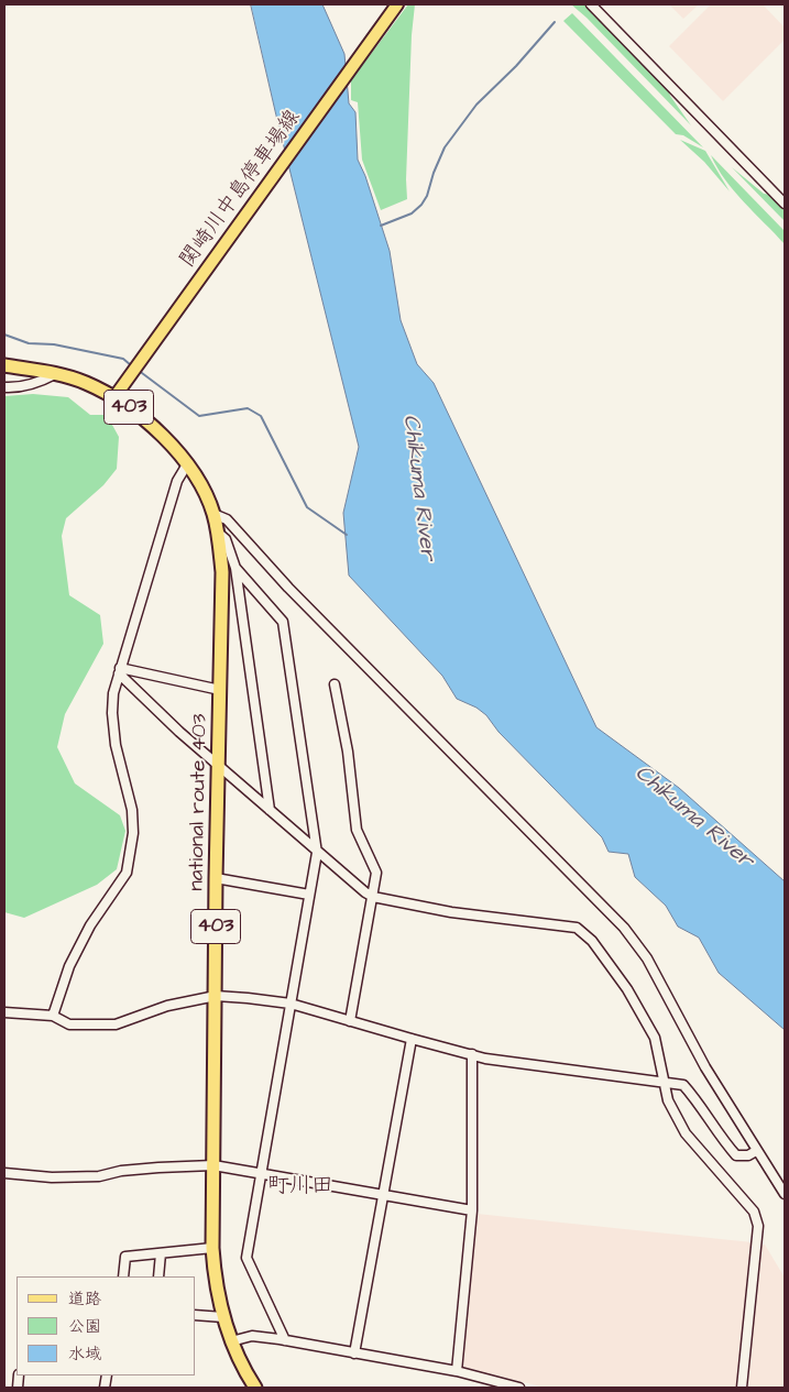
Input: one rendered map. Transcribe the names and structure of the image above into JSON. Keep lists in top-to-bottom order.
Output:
{
  "streets": {
    "highway": ["403", "national route 403"],
    "main road": ["関崎川中島停車場線"]
  },
  "crossings": [
    ["関崎川中島停車場線", "national route 403"]
  ],
  "districts": ["町川田"],
  "water": ["Chikuma River"],
  "legend": ["道路", "公園", "水域"]
}
